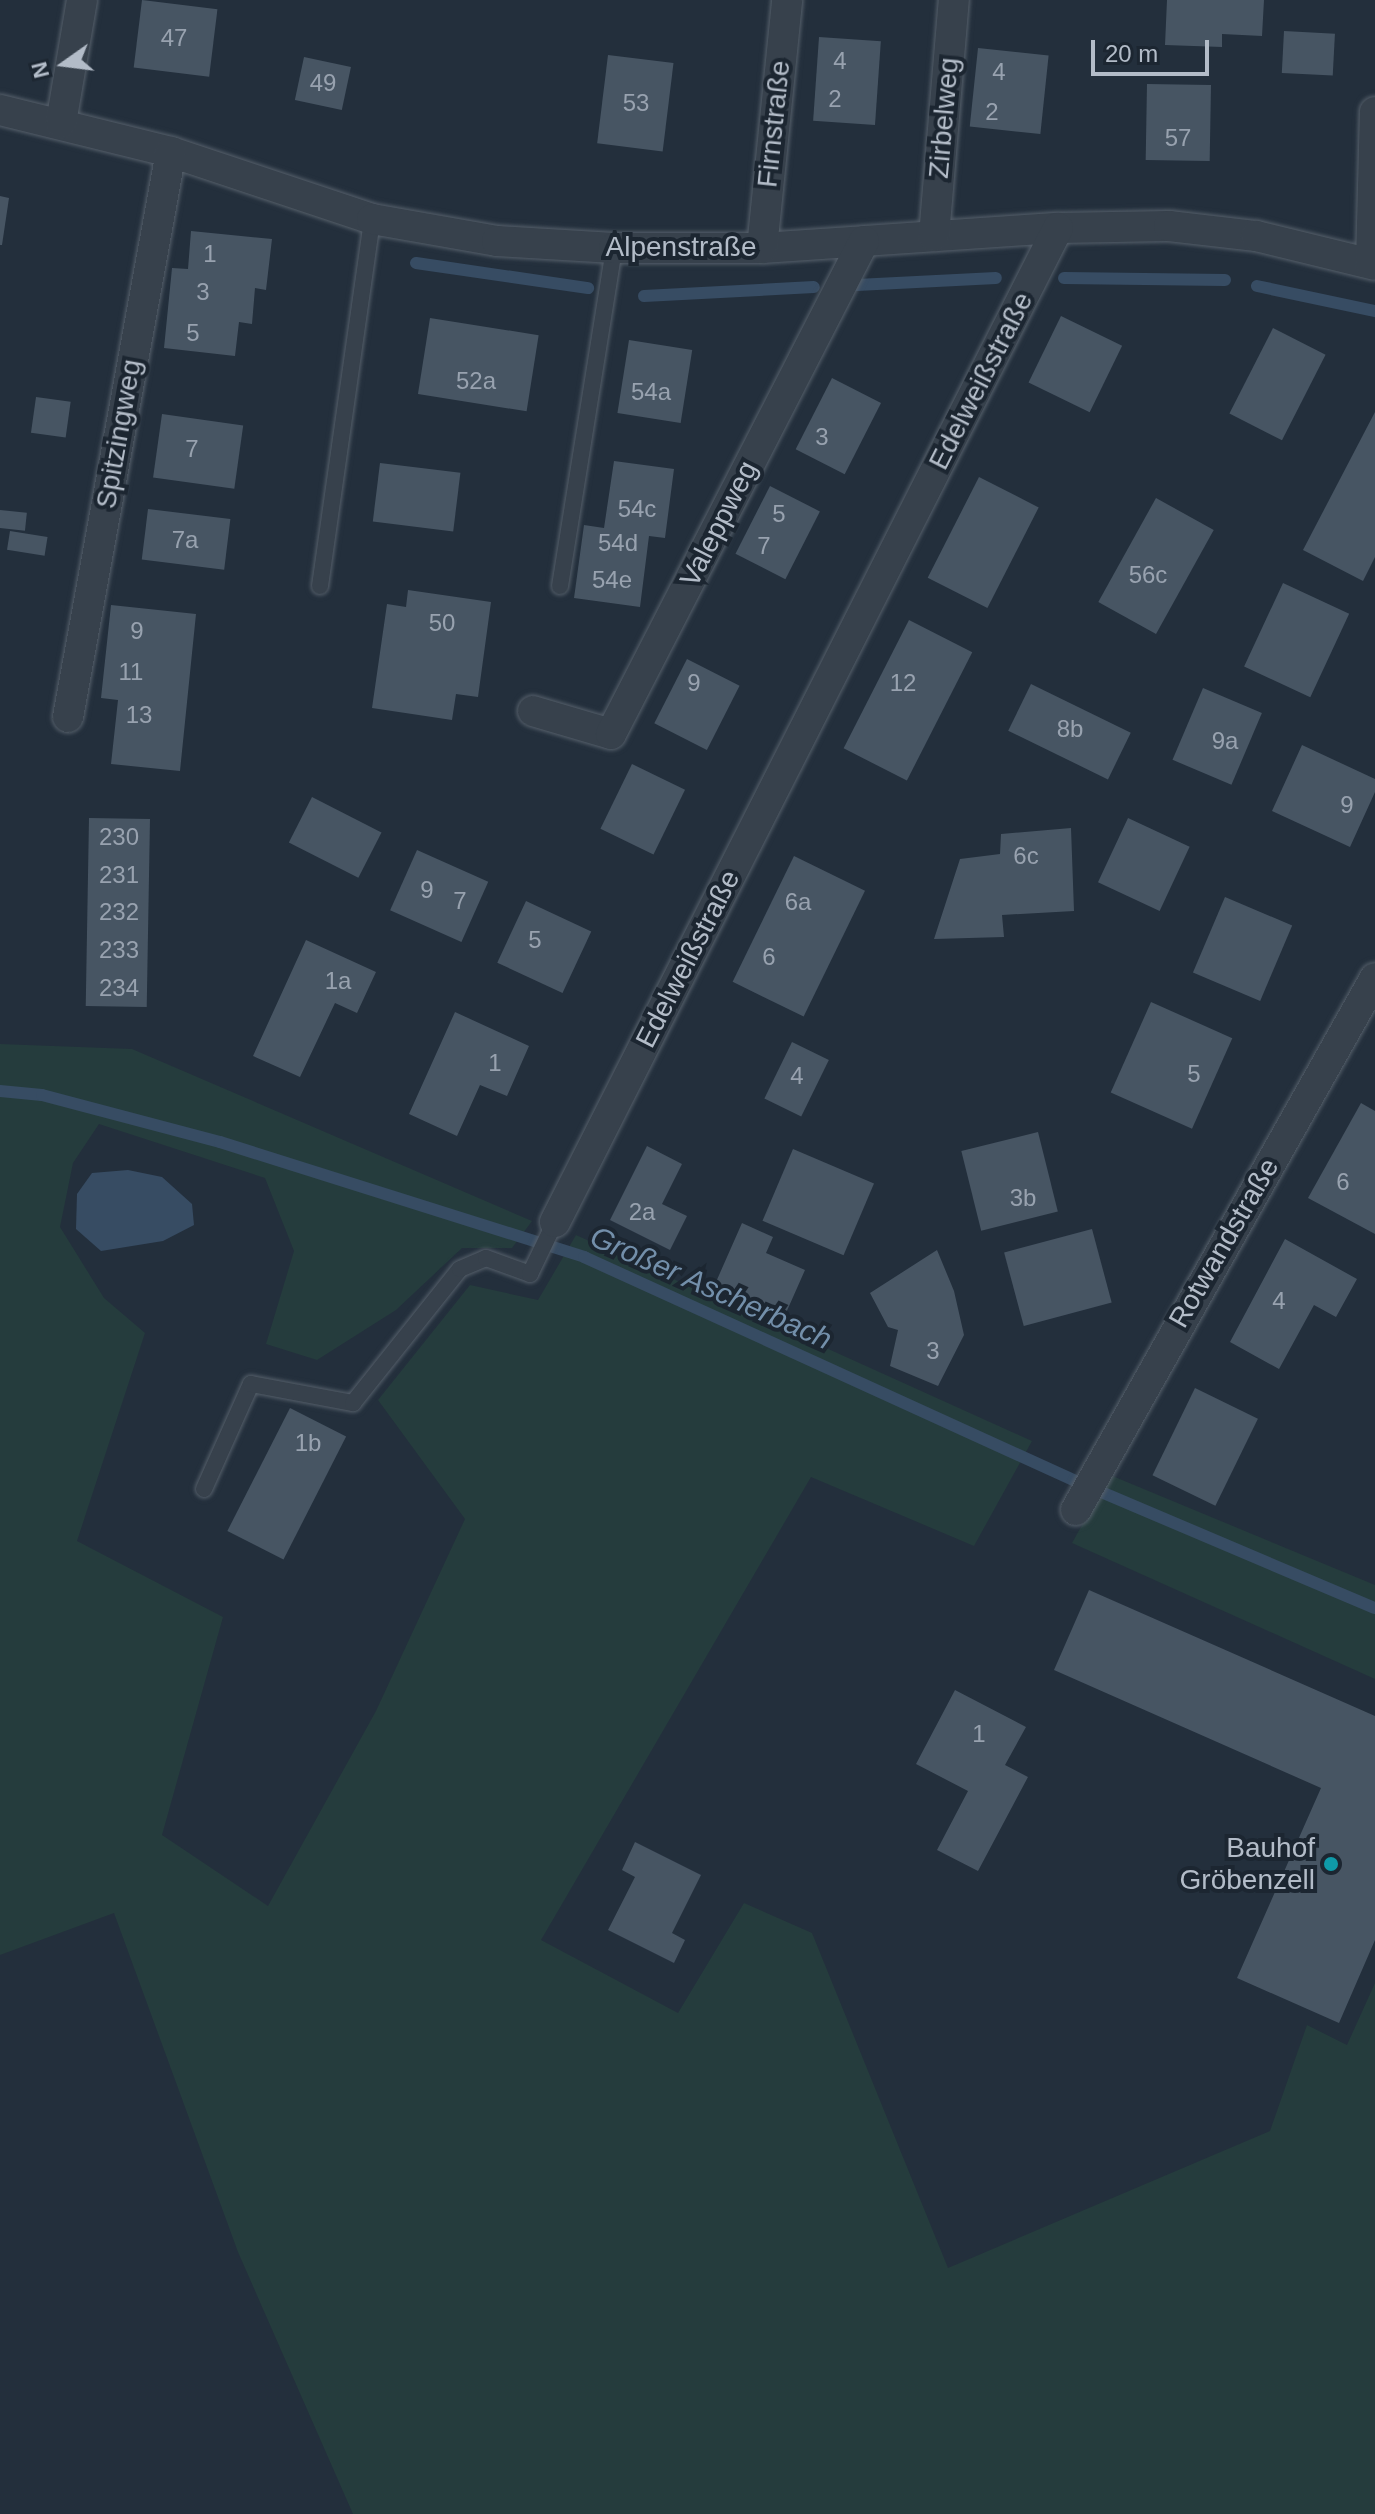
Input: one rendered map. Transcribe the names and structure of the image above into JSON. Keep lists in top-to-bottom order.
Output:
{
  "streets": {
    "street": [
      "Zirbelweg",
      "Firnstraße",
      "Alpenstraße",
      "Edelweißstraße",
      "Spitzingweg",
      "Valeppweg",
      "Rotwandstraße"
    ]
  },
  "crossings": [
    ["Zirbelweg", "Alpenstraße"],
    ["Firnstraße", "Alpenstraße"],
    ["Alpenstraße", "Edelweißstraße"],
    ["Alpenstraße", "Spitzingweg"],
    ["Alpenstraße", "Valeppweg"]
  ],
  "water": ["Großer Ascherbach"],
  "places": ["Bauhof Gröbenzell"],
  "house_numbers": [
    "47",
    "4",
    "4",
    "49",
    "2",
    "53",
    "2",
    "57",
    "1",
    "3",
    "5",
    "52a",
    "54a",
    "3",
    "7",
    "54c",
    "5",
    "7a",
    "54d",
    "7",
    "56c",
    "54e",
    "50",
    "9",
    "11",
    "9",
    "12",
    "13",
    "8b",
    "9a",
    "9",
    "230",
    "6c",
    "231",
    "9",
    "7",
    "6a",
    "232",
    "5",
    "233",
    "6",
    "1a",
    "234",
    "1",
    "5",
    "4",
    "6",
    "3b",
    "2a",
    "4",
    "3",
    "1b",
    "1"
  ],
  "scale_bar": "20 m",
  "north": "left"
}
